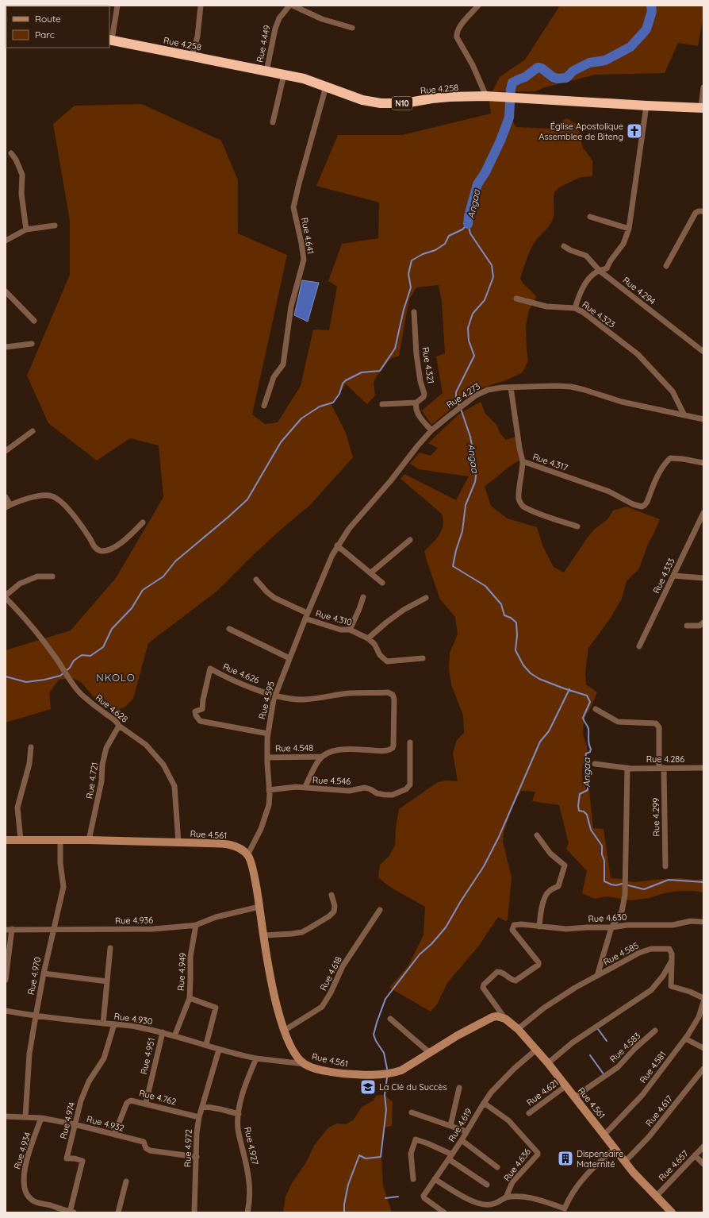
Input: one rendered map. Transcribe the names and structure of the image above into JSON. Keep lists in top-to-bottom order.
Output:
{
  "streets": {
    "highway": ["Rue 4.258", "N10"],
    "main road": ["Rue 4.561"],
    "street": [
      "Rue 4.449",
      "Rue 4.641",
      "Rue 4.294",
      "Rue 4.323",
      "Rue 4.321",
      "Rue 4.273",
      "Rue 4.317",
      "Rue 4.333",
      "Rue 4.310",
      "Rue 4.626",
      "Rue 4.595",
      "Rue 4.628",
      "Rue 4.548",
      "Rue 4.286",
      "Rue 4.721",
      "Rue 4.546",
      "Rue 4.299",
      "Rue 4.630",
      "Rue 4.936",
      "Rue 4.585",
      "Rue 4.949",
      "Rue 4.618",
      "Rue 4.970",
      "Rue 4.930",
      "Rue 4.583",
      "Rue 4.951",
      "Rue 4.581",
      "Rue 4.621",
      "Rue 4.762",
      "Rue 4.617",
      "Rue 4.974",
      "Rue 4.932",
      "Rue 4.619",
      "Rue 4.927",
      "Rue 4.972",
      "Rue 4.934",
      "Rue 4.636",
      "Rue 4.657"
    ]
  },
  "crossings": [
    ["Rue 4.258", "Rue 4.449"],
    ["Rue 4.258", "Rue 4.641"],
    ["Rue 4.258", "Rue 4.323"],
    ["Rue 4.294", "Rue 4.323"],
    ["Rue 4.323", "Rue 4.273"],
    ["Rue 4.273", "Rue 4.317"],
    ["Rue 4.273", "Rue 4.595"],
    ["Rue 4.310", "Rue 4.595"],
    ["Rue 4.626", "Rue 4.595"],
    ["Rue 4.626", "Rue 4.548"],
    ["Rue 4.595", "Rue 4.548"],
    ["Rue 4.595", "Rue 4.546"],
    ["Rue 4.595", "Rue 4.561"],
    ["Rue 4.628", "Rue 4.721"],
    ["Rue 4.628", "Rue 4.561"],
    ["Rue 4.286", "Rue 4.299"],
    ["Rue 4.721", "Rue 4.561"],
    ["Rue 4.561", "Rue 4.630"],
    ["Rue 4.561", "Rue 4.936"],
    ["Rue 4.561", "Rue 4.585"],
    ["Rue 4.561", "Rue 4.618"],
    ["Rue 4.561", "Rue 4.970"],
    ["Rue 4.561", "Rue 4.583"],
    ["Rue 4.561", "Rue 4.581"],
    ["Rue 4.561", "Rue 4.621"],
    ["Rue 4.561", "Rue 4.617"],
    ["Rue 4.561", "Rue 4.619"],
    ["Rue 4.561", "Rue 4.657"],
    ["Rue 4.936", "Rue 4.949"],
    ["Rue 4.936", "Rue 4.970"],
    ["Rue 4.949", "Rue 4.930"],
    ["Rue 4.970", "Rue 4.930"],
    ["Rue 4.970", "Rue 4.932"],
    ["Rue 4.930", "Rue 4.951"],
    ["Rue 4.930", "Rue 4.974"],
    ["Rue 4.930", "Rue 4.927"],
    ["Rue 4.930", "Rue 4.972"],
    ["Rue 4.951", "Rue 4.762"],
    ["Rue 4.762", "Rue 4.932"],
    ["Rue 4.762", "Rue 4.972"],
    ["Rue 4.974", "Rue 4.932"],
    ["Rue 4.974", "Rue 4.934"],
    ["Rue 4.932", "Rue 4.972"],
    ["Rue 4.932", "Rue 4.934"],
    ["Rue 4.619", "Rue 4.636"]
  ],
  "districts": ["NKOLO"],
  "water": ["Angaa"],
  "places": {
    "church": ["Église Apostolique Assemblee de Biteng"],
    "school or university": ["La Clé du Succès"],
    "building": ["Dispensaire Maternité"]
  },
  "legend": ["Route", "Parc"]
}
